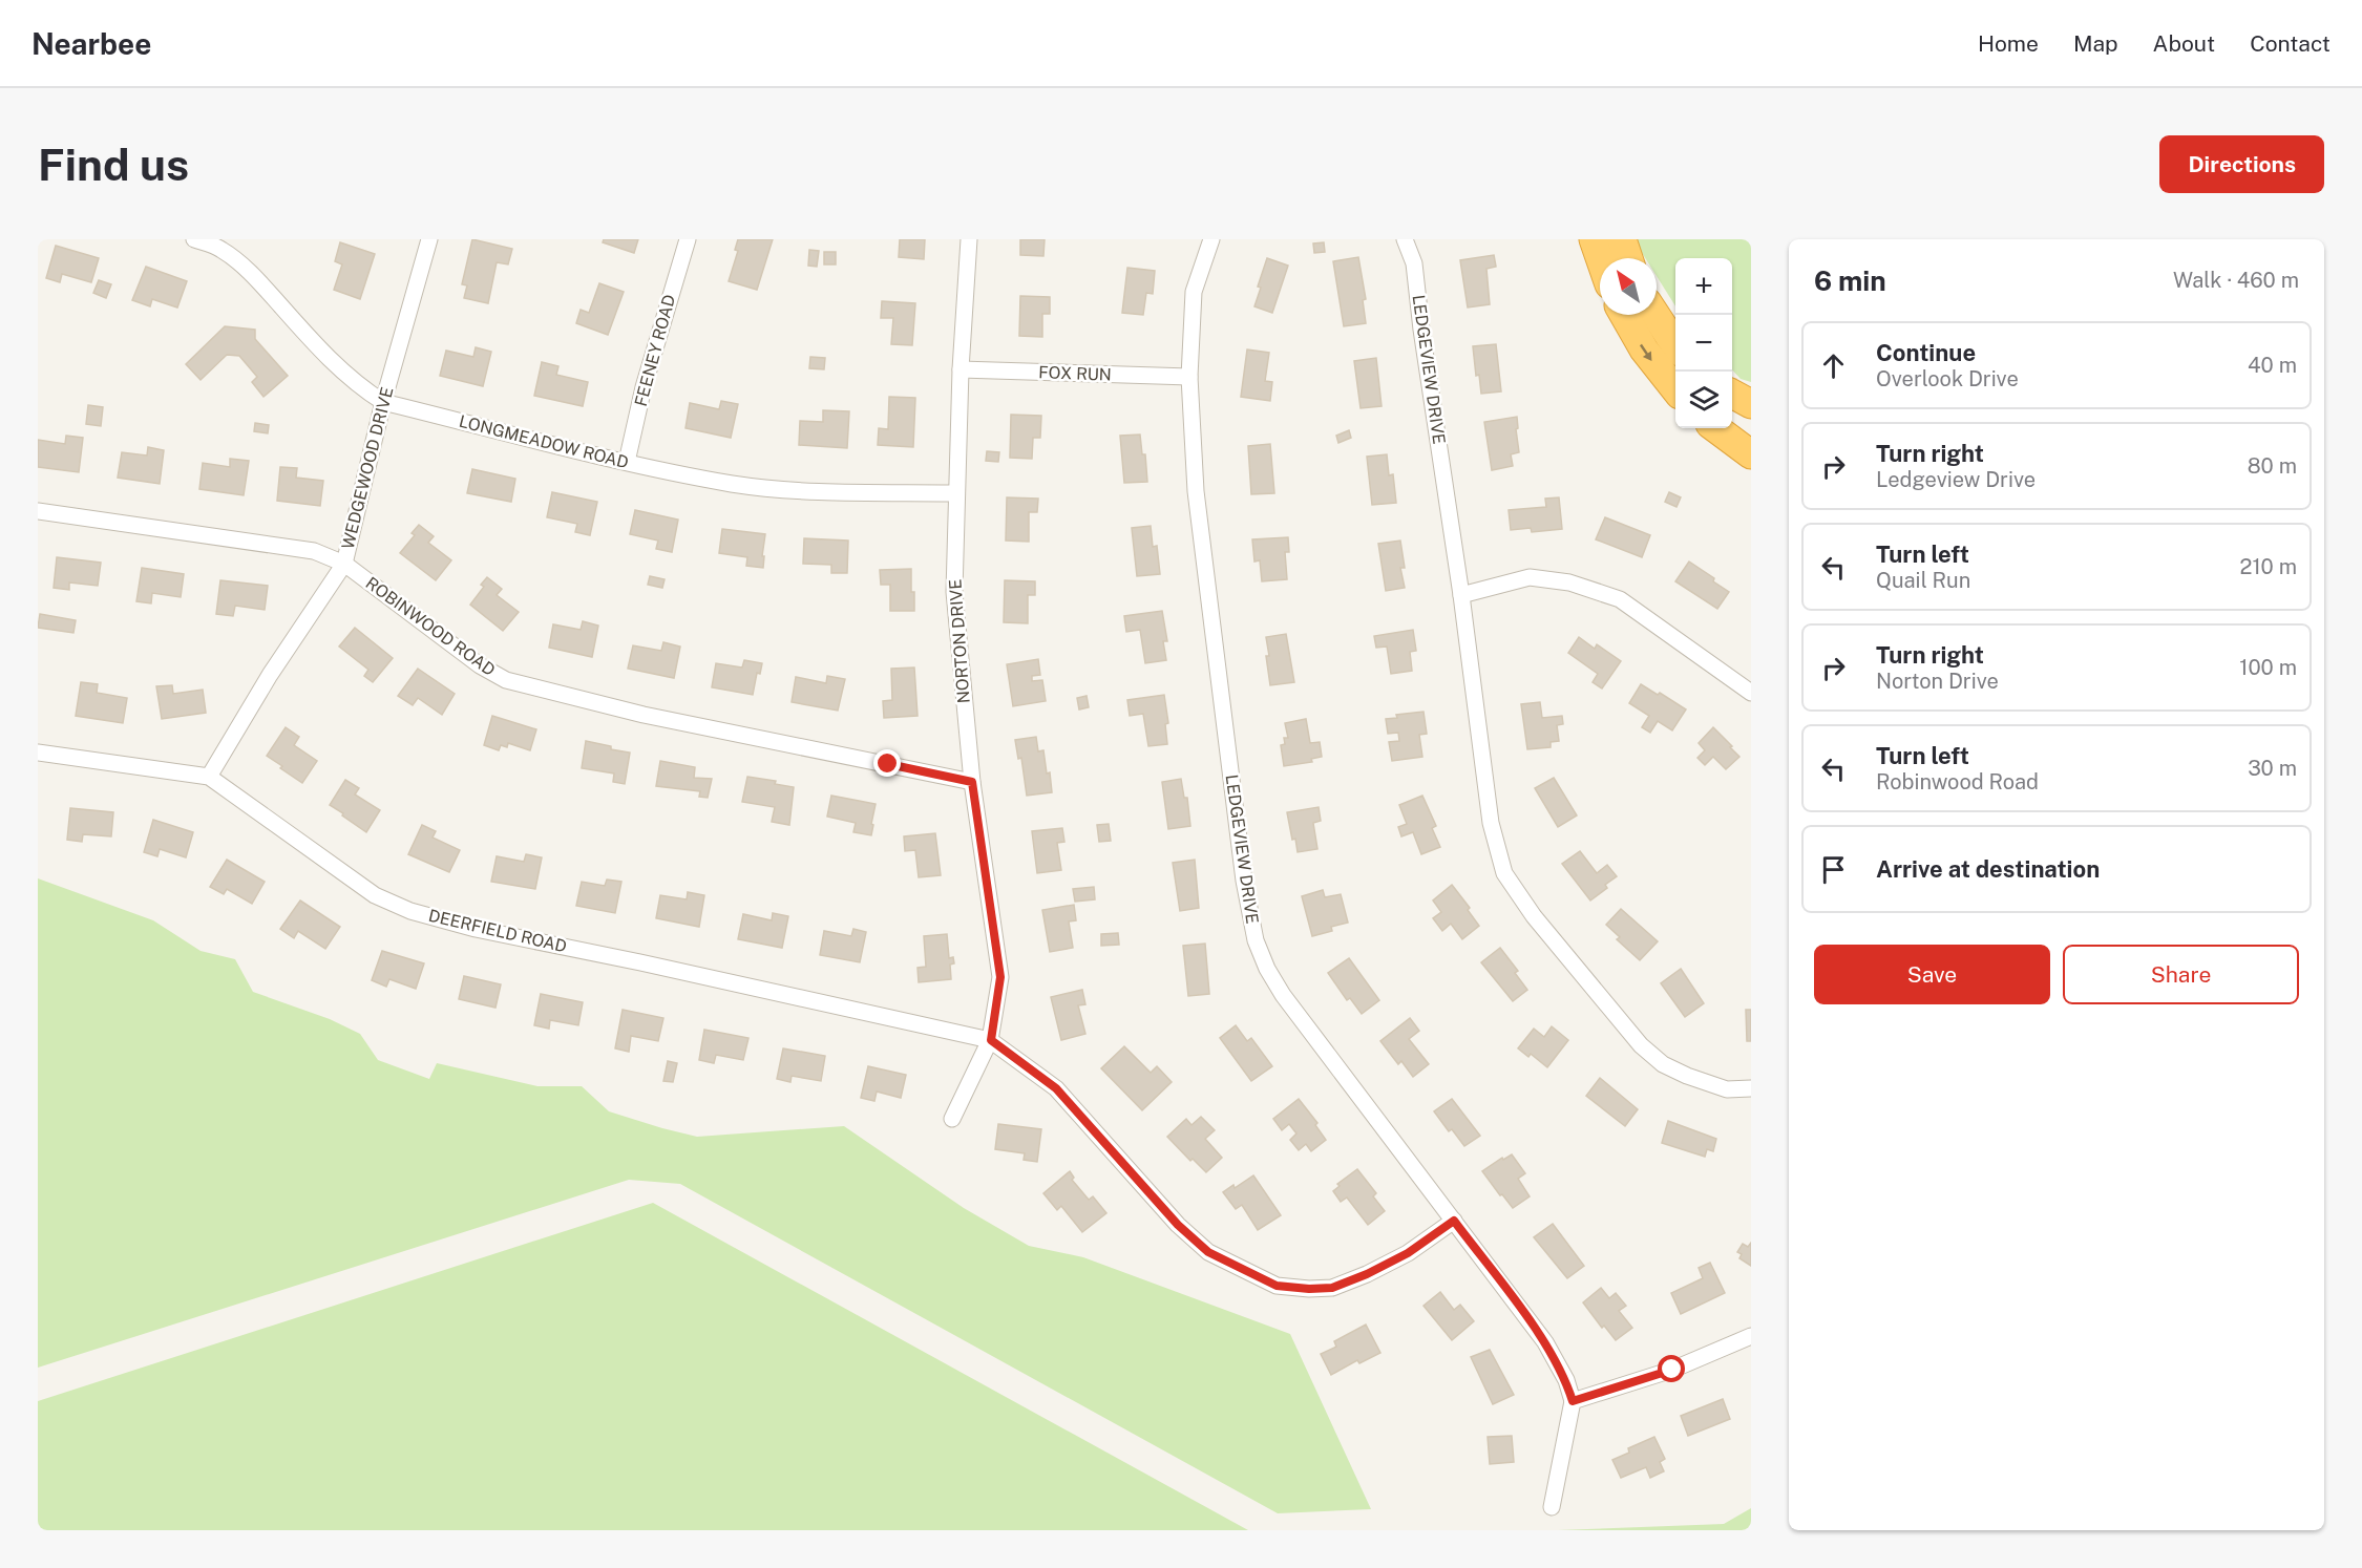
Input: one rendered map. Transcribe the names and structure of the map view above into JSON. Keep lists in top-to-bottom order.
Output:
{
  "streets": {
    "street": [
      "FEENEY ROAD",
      "LEDGEVIEW DRIVE",
      "FOX RUN",
      "LONGMEADOW ROAD",
      "WEDGEWOOD DRIVE",
      "ROBINWOOD ROAD",
      "NORTON DRIVE",
      "DEERFIELD ROAD"
    ]
  },
  "crossings": [
    ["FEENEY ROAD", "LONGMEADOW ROAD"],
    ["LEDGEVIEW DRIVE", "FOX RUN"],
    ["FOX RUN", "NORTON DRIVE"],
    ["LONGMEADOW ROAD", "WEDGEWOOD DRIVE"],
    ["LONGMEADOW ROAD", "NORTON DRIVE"],
    ["WEDGEWOOD DRIVE", "ROBINWOOD ROAD"],
    ["WEDGEWOOD DRIVE", "DEERFIELD ROAD"],
    ["ROBINWOOD ROAD", "NORTON DRIVE"],
    ["NORTON DRIVE", "DEERFIELD ROAD"]
  ],
  "north": "top left",
  "page": {
    "header": "Nearbee",
    "nav": [
      "Home",
      "Map",
      "About",
      "Contact"
    ],
    "buttons": [
      "Directions",
      ["Save", "Share"]
    ],
    "title": "Find us",
    "heading": ["6 min", "Walk · 460 m"],
    "map_buttons": ["+", "−"],
    "list": [
      ["Continue", "Overlook Drive", "40 m"],
      ["Turn right", "Ledgeview Drive", "80 m"],
      ["Turn left", "Quail Run", "210 m"],
      ["Turn right", "Norton Drive", "100 m"],
      ["Turn left", "Robinwood Road", "30 m"],
      "Arrive at destination"
    ]
  }
}
